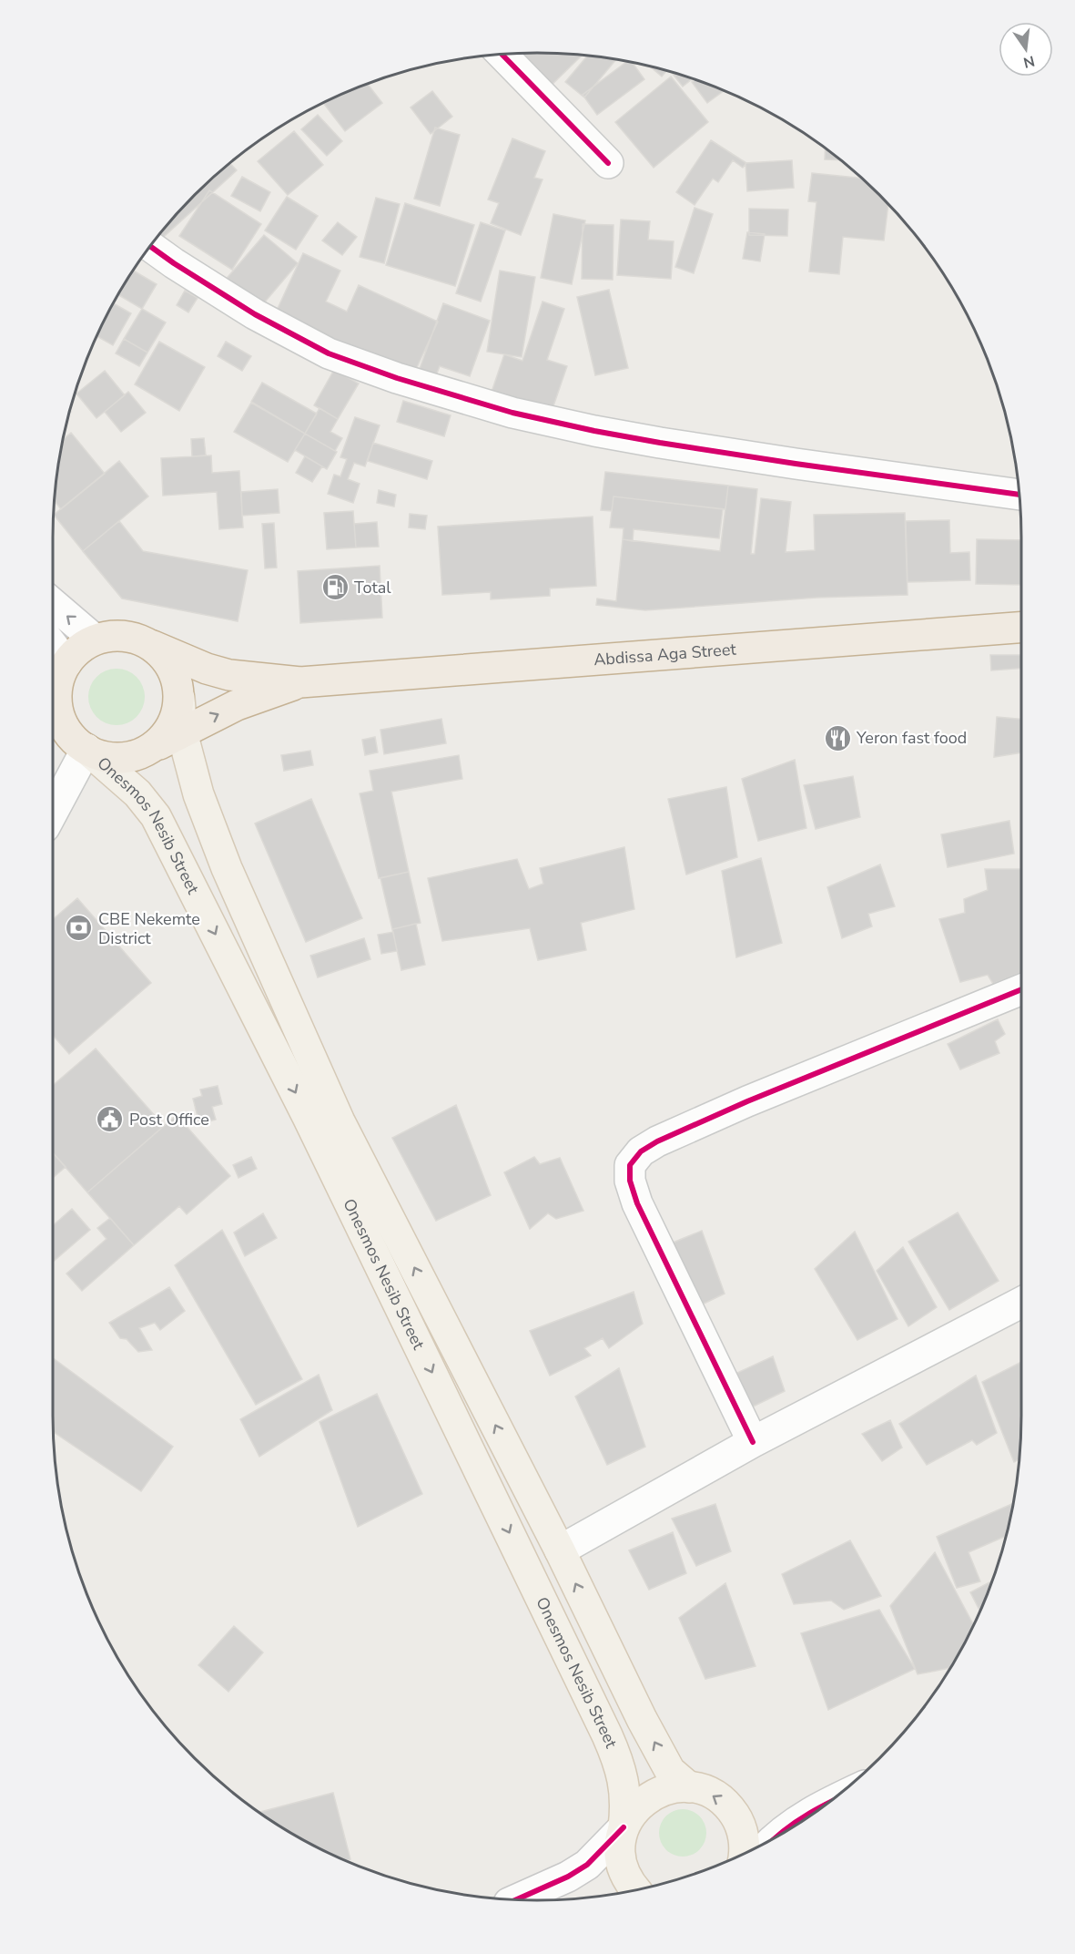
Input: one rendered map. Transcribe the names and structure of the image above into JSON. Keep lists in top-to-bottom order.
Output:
{
  "streets": {
    "highway": ["Abdissa Aga Street"],
    "main road": ["Onesmos Nesib Street"]
  },
  "places": {
    "fuel station": ["Total"],
    "restaurant": ["Yeron fast food"],
    "bank": ["CBE Nekemte District"],
    "public building": ["Post Office"]
  },
  "north": "bottom"
}
